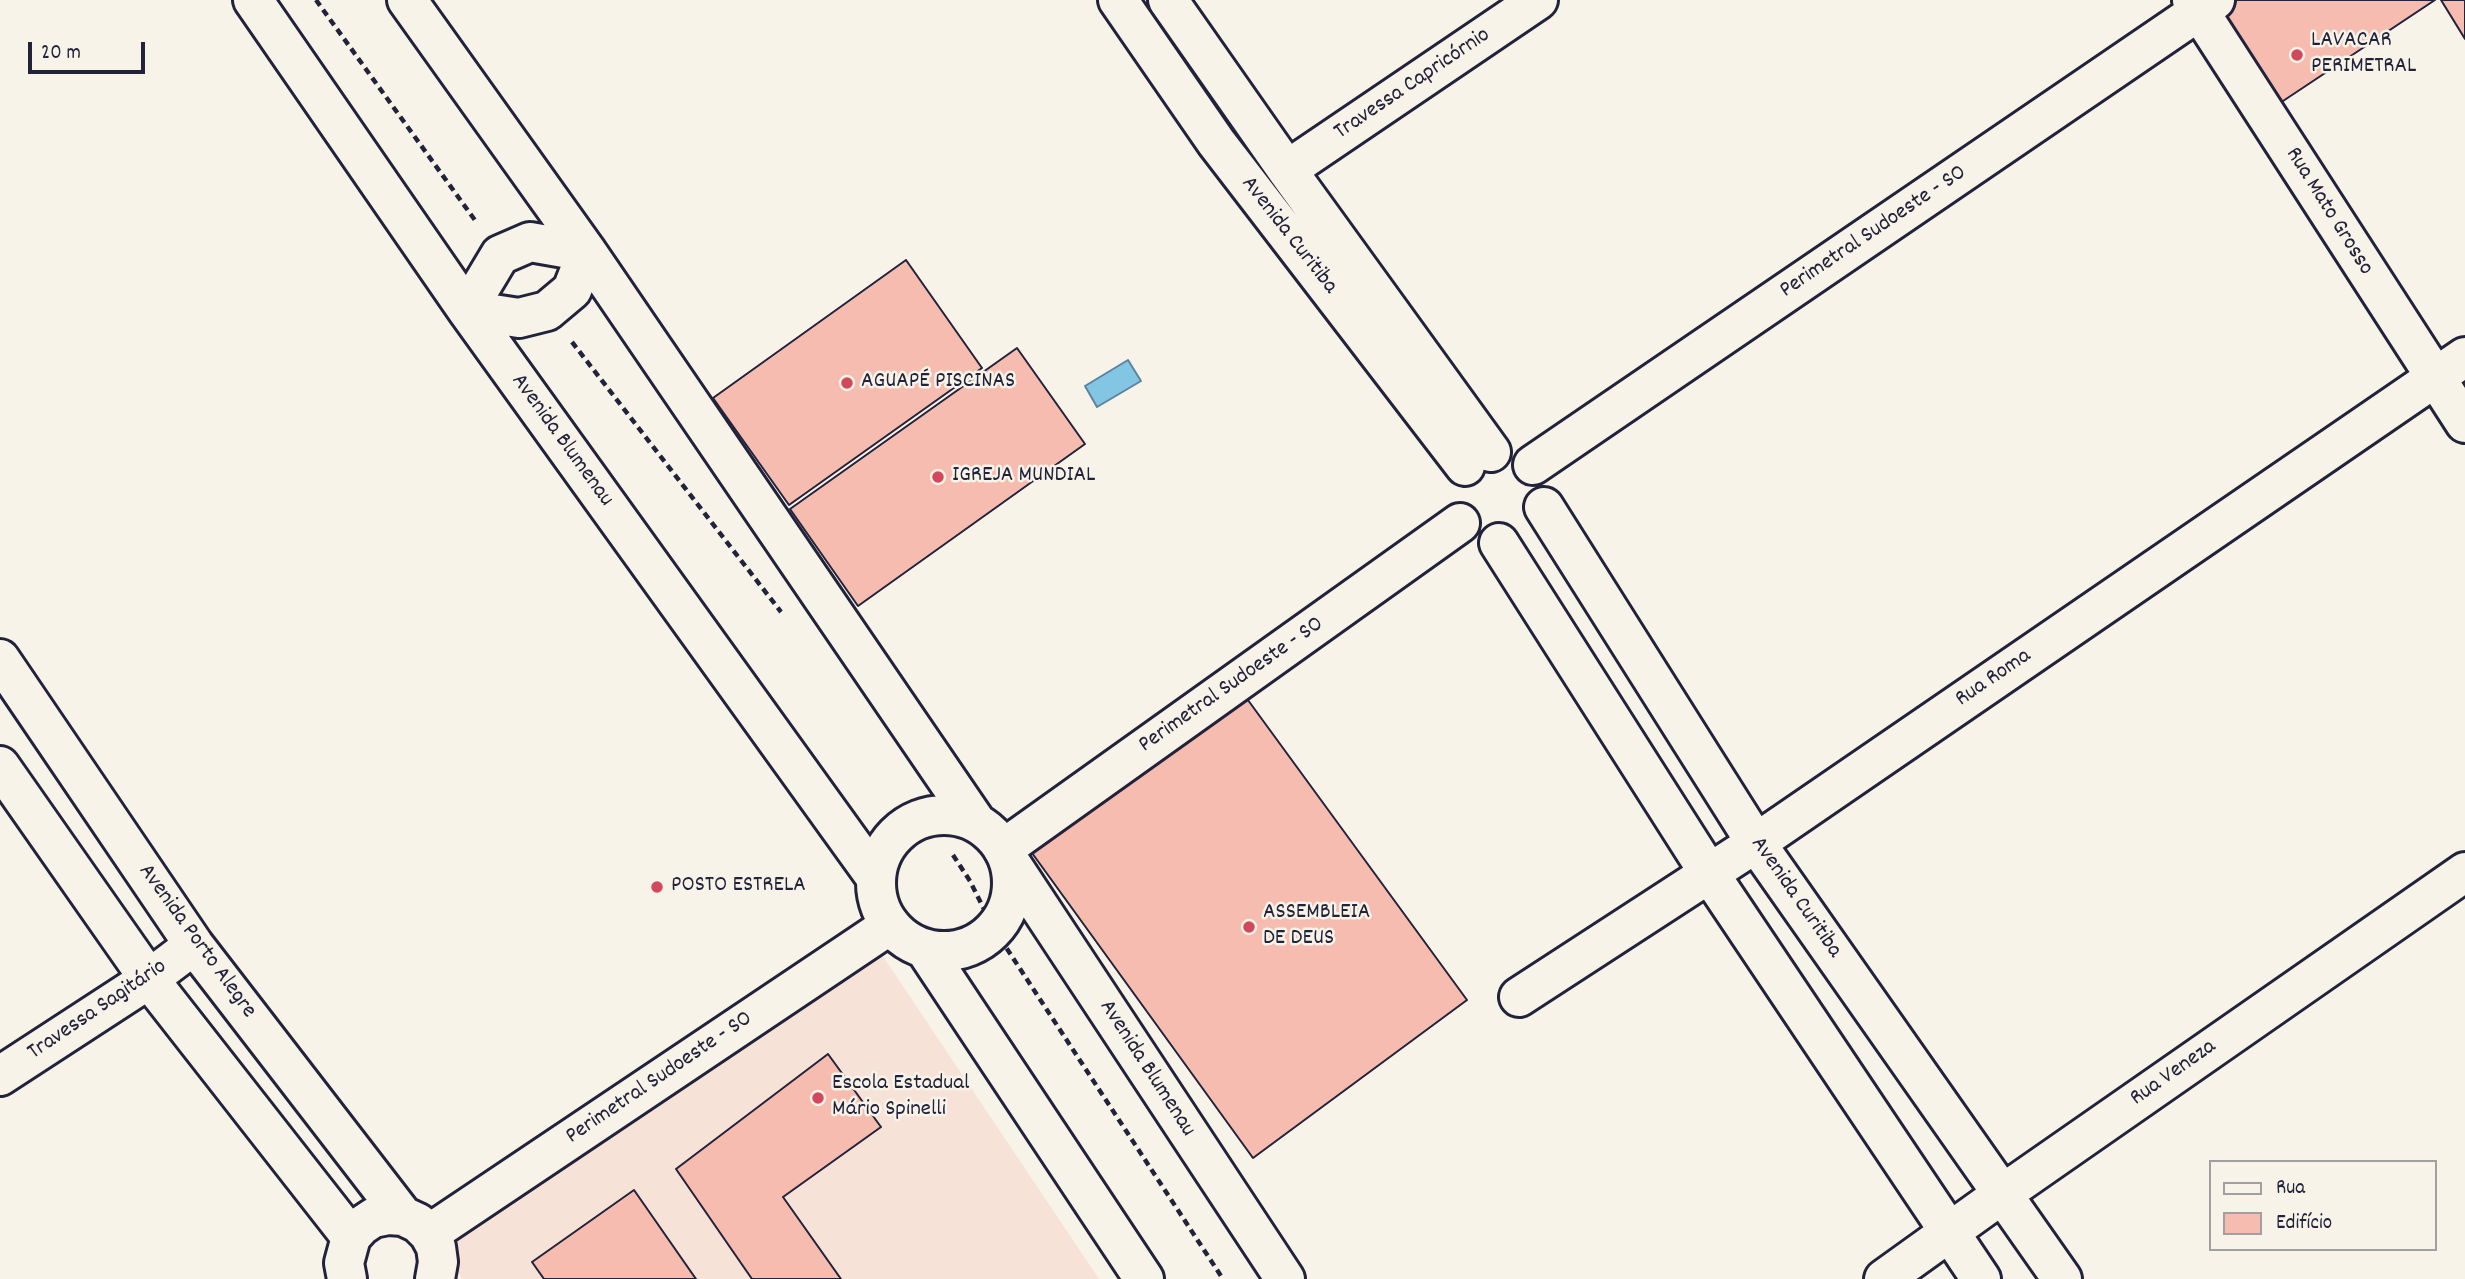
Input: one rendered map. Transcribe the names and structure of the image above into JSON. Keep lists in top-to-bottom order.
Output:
{
  "streets": {
    "street": [
      "Travessa Capricórnio",
      "Rua Mato Grosso",
      "Perimetral Sudoeste - SO",
      "Avenida Curitiba",
      "Avenida Blumenau",
      "Rua Roma",
      "Avenida Porto Alegre",
      "Travessa Sagitário",
      "Rua Veneza"
    ]
  },
  "crossings": [
    ["Travessa Capricórnio", "Avenida Curitiba"],
    ["Rua Mato Grosso", "Perimetral Sudoeste - SO"],
    ["Rua Mato Grosso", "Rua Roma"],
    ["Perimetral Sudoeste - SO", "Avenida Curitiba"],
    ["Perimetral Sudoeste - SO", "Avenida Blumenau"],
    ["Perimetral Sudoeste - SO", "Avenida Porto Alegre"],
    ["Avenida Curitiba", "Rua Roma"],
    ["Avenida Curitiba", "Rua Veneza"],
    ["Avenida Porto Alegre", "Travessa Sagitário"]
  ],
  "places": [
    "LAVACAR PERIMETRAL",
    "AGUAPÉ PISCINAS",
    "IGREJA MUNDIAL",
    "POSTO ESTRELA",
    "ASSEMBLEIA DE DEUS",
    "Escola Estadual Mário Spinelli"
  ],
  "legend": ["Rua", "Edifício"],
  "scale_bar": "20 m"
}
